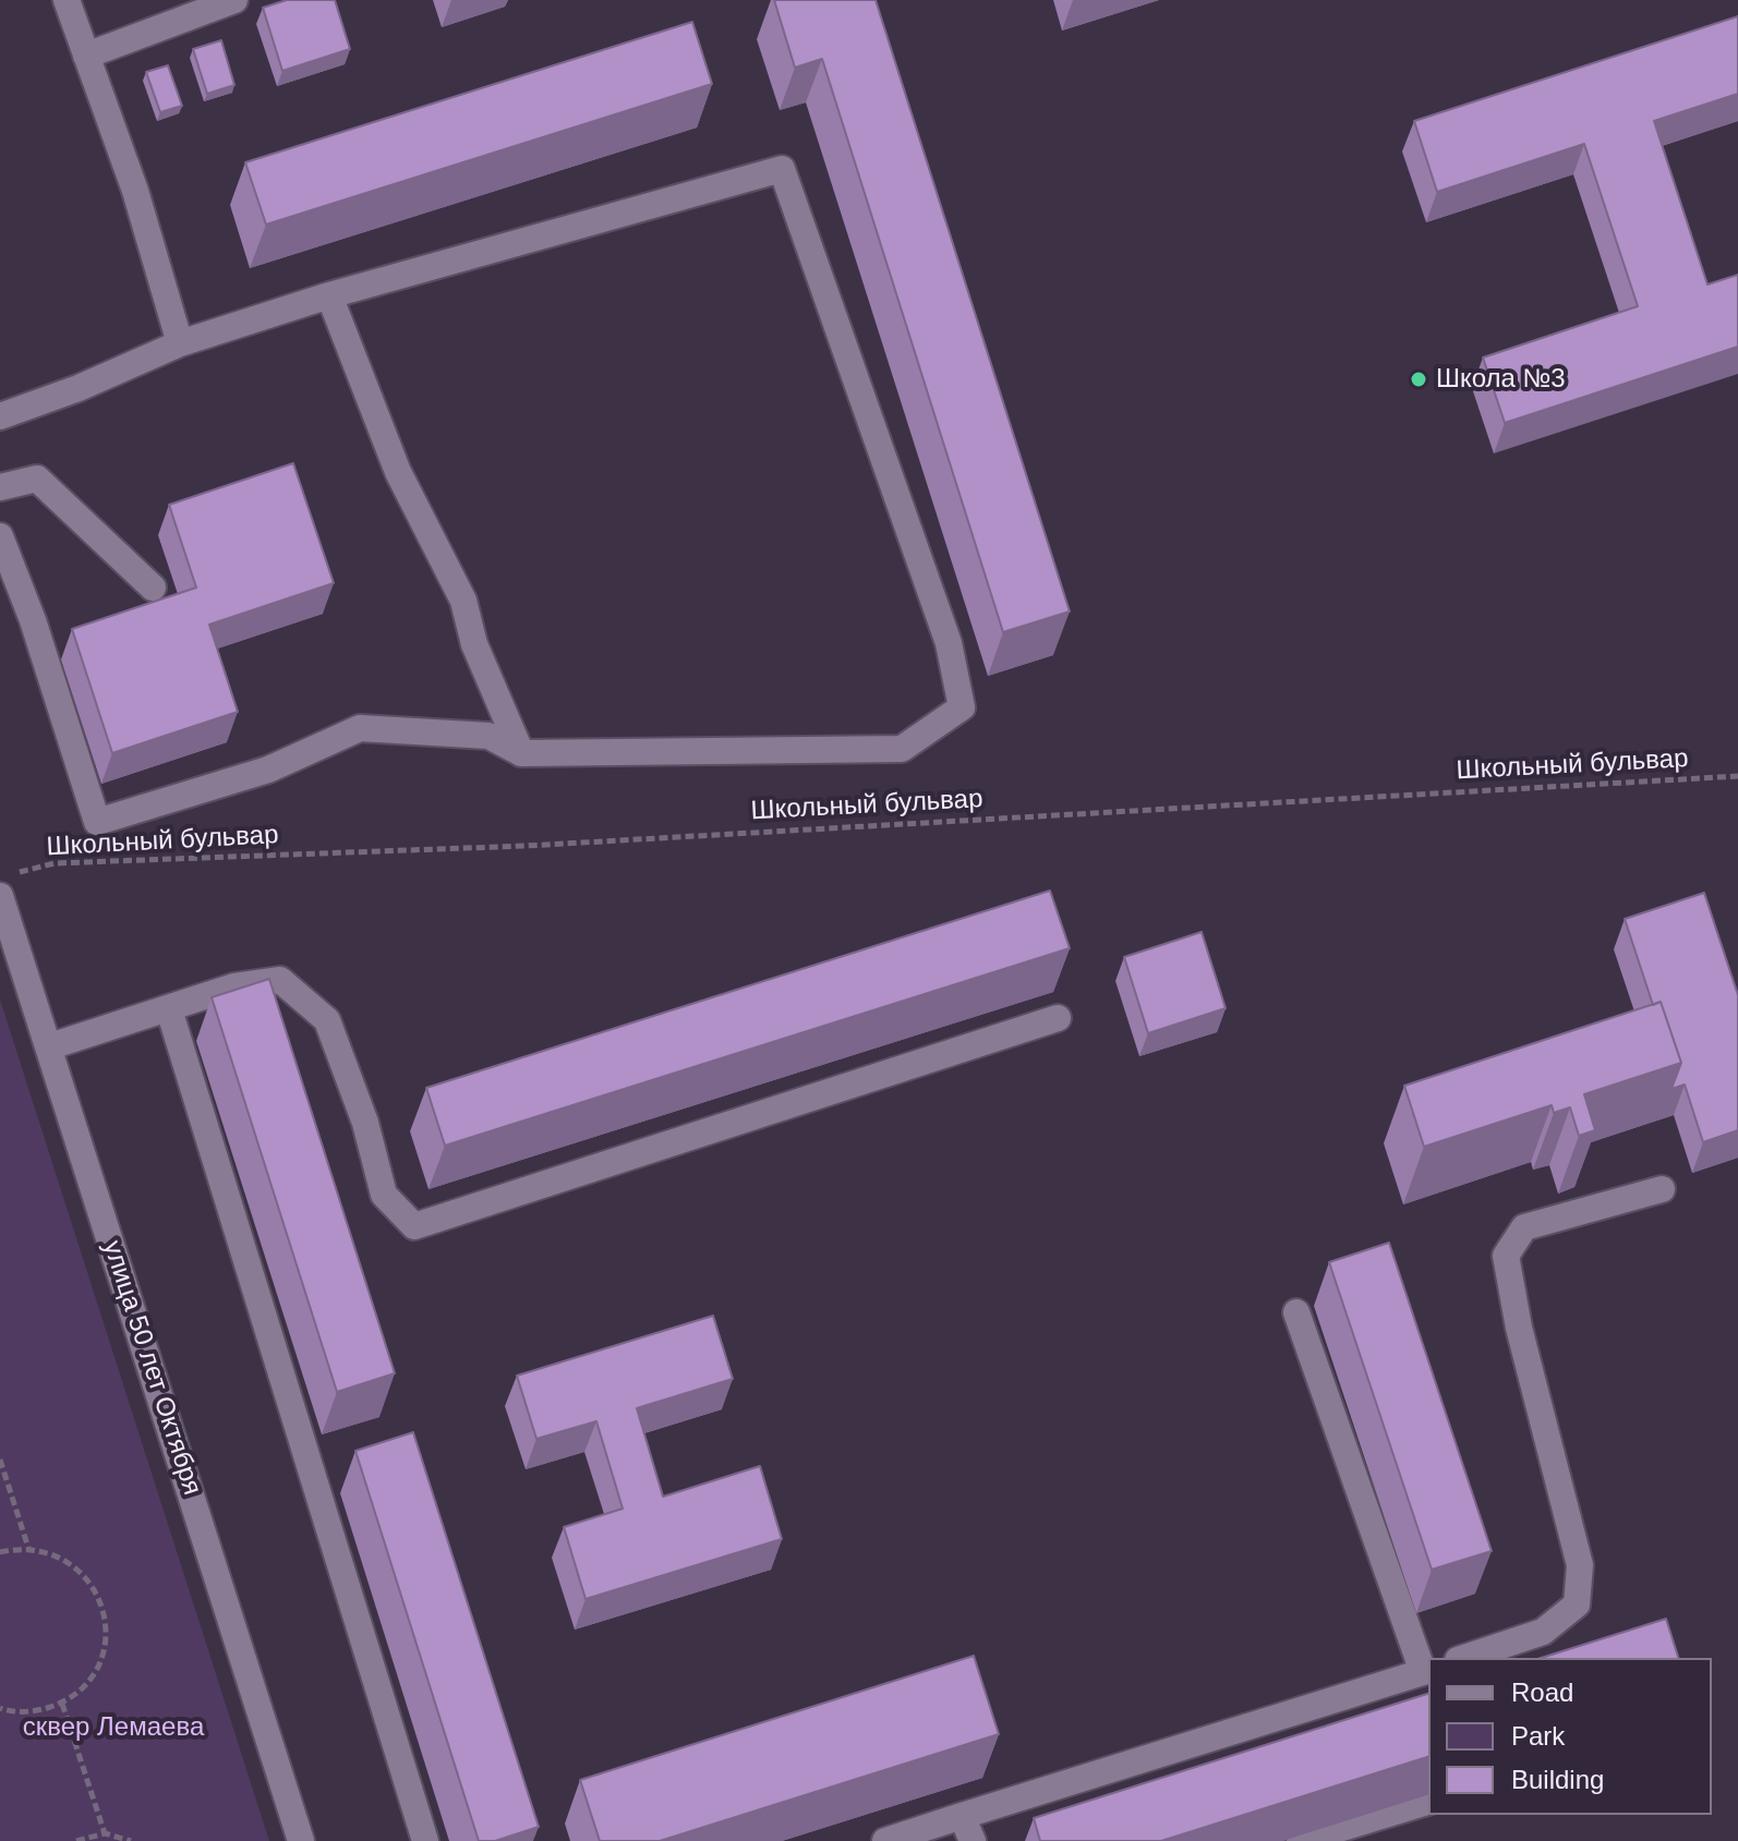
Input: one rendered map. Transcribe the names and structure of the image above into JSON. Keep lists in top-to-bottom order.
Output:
{
  "streets": {
    "street": ["улица 50 лет Октября"],
    "path": ["Школьный бульвар"]
  },
  "crossings": [
    ["Школьный бульвар", "улица 50 лет Октября"]
  ],
  "parks": ["сквер Лемаева"],
  "places": ["Школа №3"],
  "legend": ["Road", "Park", "Building"]
}
